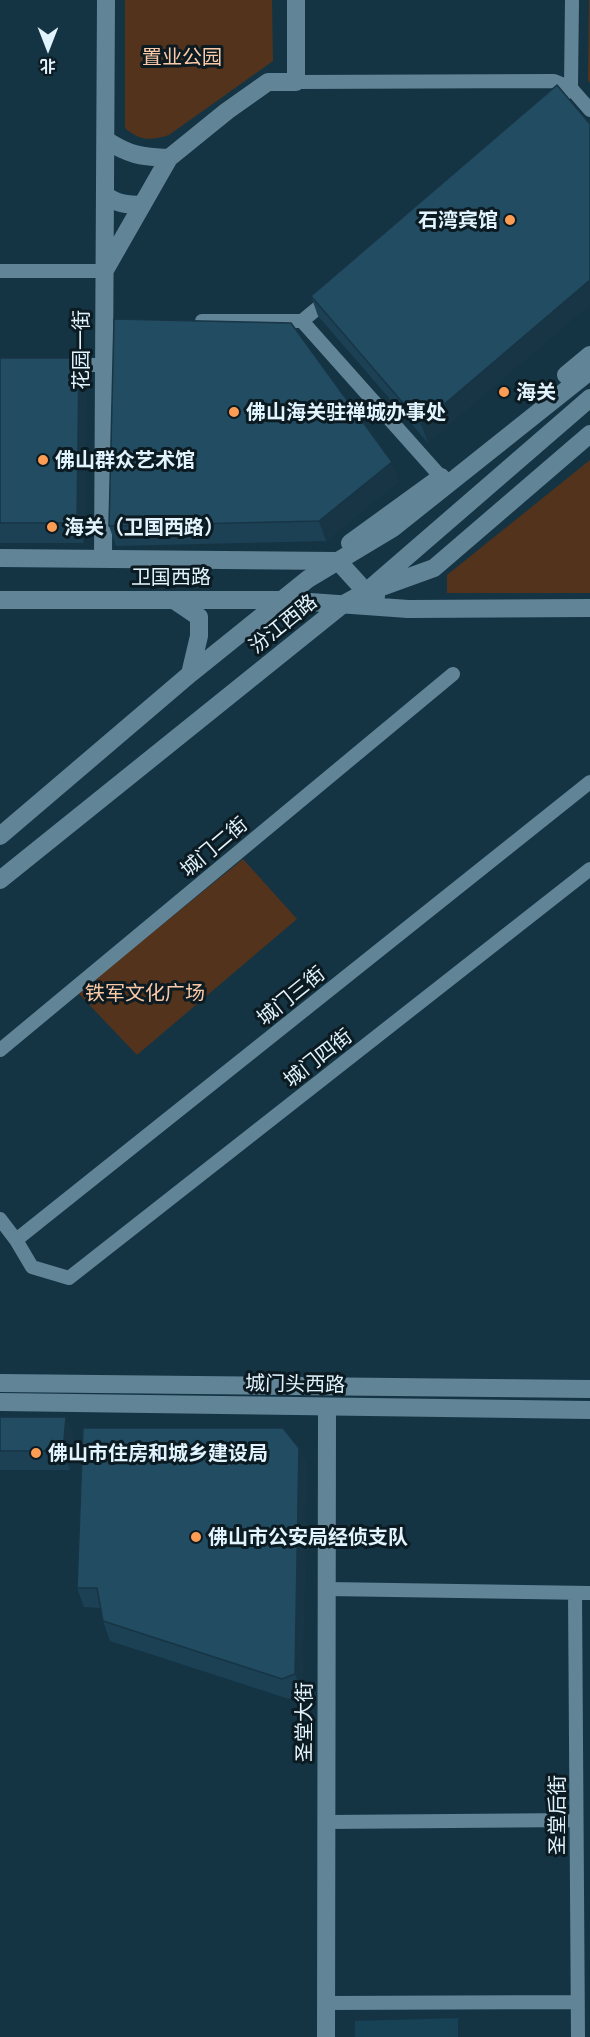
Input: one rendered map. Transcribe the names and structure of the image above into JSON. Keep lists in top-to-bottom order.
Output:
{
  "streets": {
    "main road": [
      "花园一街",
      "卫国西路",
      "汾江西路",
      "城门头西路",
      "圣堂大街"
    ],
    "street": [
      "城门二街",
      "城门三街",
      "城门四街",
      "圣堂后街"
    ]
  },
  "crossings": [
    ["花园一街", "卫国西路"],
    ["卫国西路", "汾江西路"],
    ["城门三街", "城门四街"],
    ["城门头西路", "圣堂大街"]
  ],
  "parks": ["置业公园", "铁军文化广场"],
  "places": [
    "石湾宾馆",
    "海关",
    "佛山海关驻禅城办事处",
    "佛山群众艺术馆",
    "海关（卫国西路）",
    "佛山市住房和城乡建设局",
    "佛山市公安局经侦支队"
  ],
  "north": "bottom"
}
